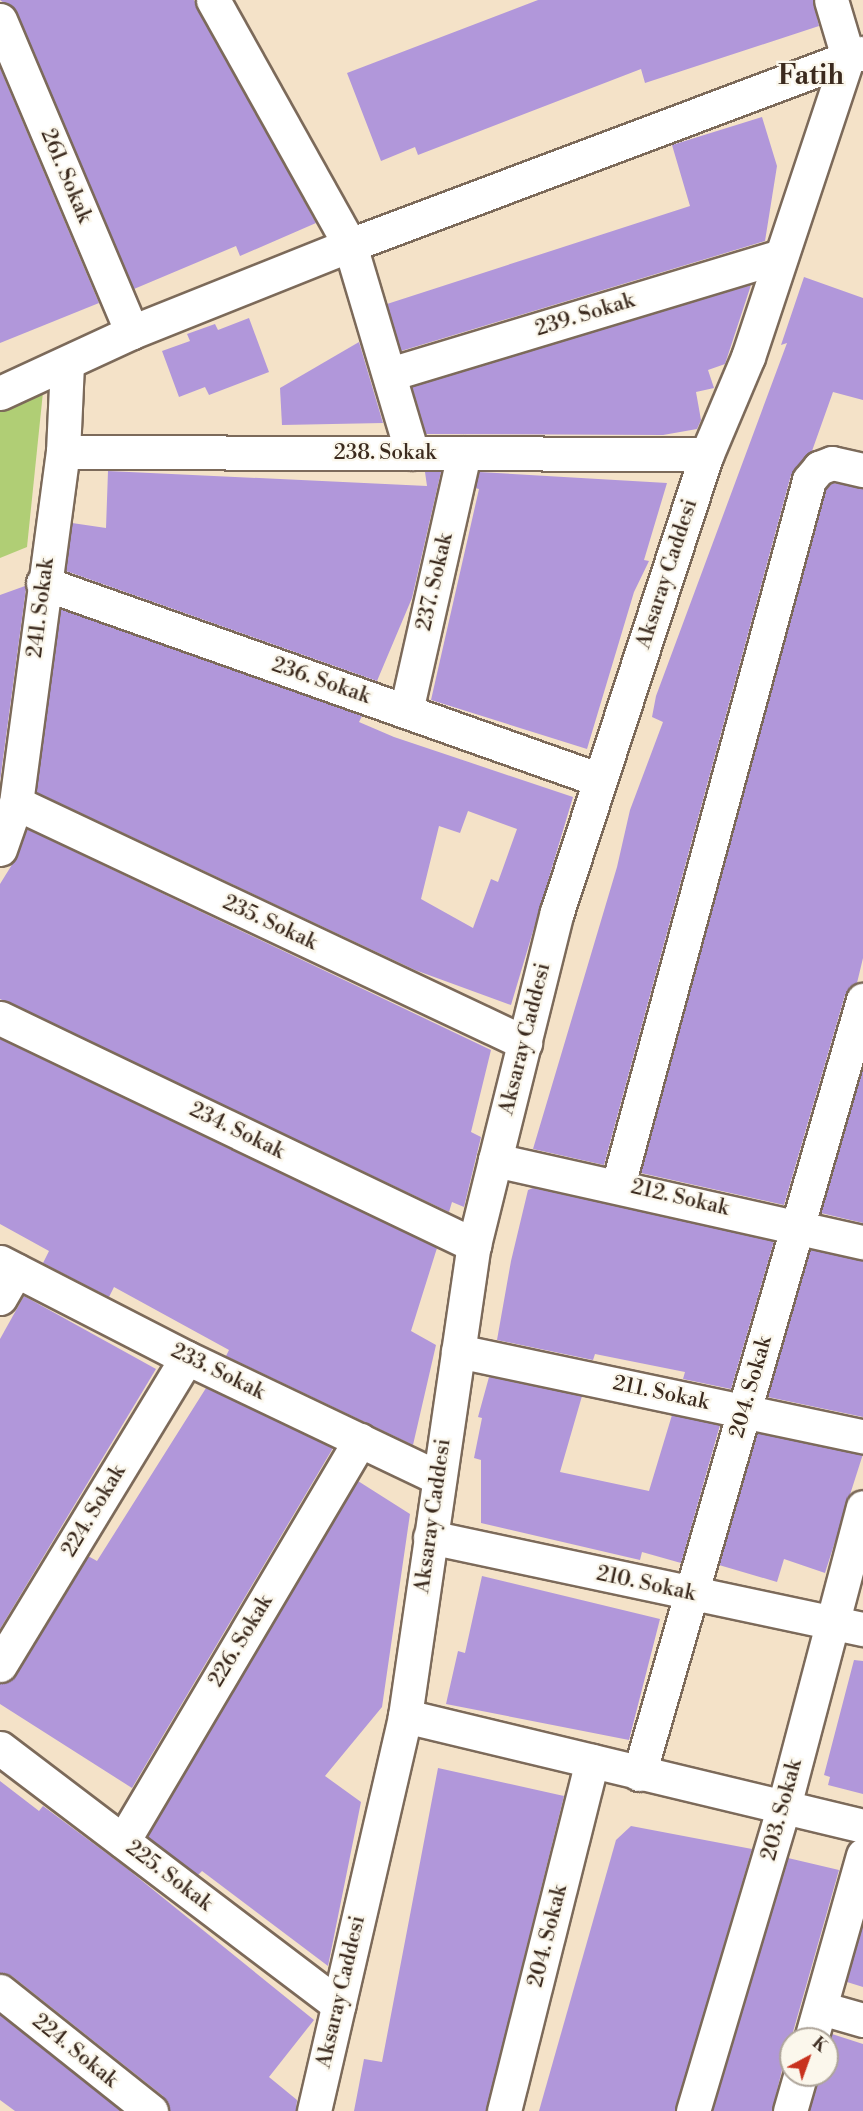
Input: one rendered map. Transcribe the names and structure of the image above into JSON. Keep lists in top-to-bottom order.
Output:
{
  "streets": {
    "street": [
      "261. Sokak",
      "239. Sokak",
      "238. Sokak",
      "Aksaray Caddesi",
      "237. Sokak",
      "241. Sokak",
      "236. Sokak",
      "235. Sokak",
      "234. Sokak",
      "212. Sokak",
      "233. Sokak",
      "204. Sokak",
      "211. Sokak",
      "224. Sokak",
      "210. Sokak",
      "226. Sokak",
      "203. Sokak",
      "225. Sokak"
    ]
  },
  "crossings": [
    ["239. Sokak", "Aksaray Caddesi"],
    ["238. Sokak", "Aksaray Caddesi"],
    ["238. Sokak", "237. Sokak"],
    ["238. Sokak", "241. Sokak"],
    ["Aksaray Caddesi", "236. Sokak"],
    ["Aksaray Caddesi", "235. Sokak"],
    ["Aksaray Caddesi", "234. Sokak"],
    ["Aksaray Caddesi", "212. Sokak"],
    ["Aksaray Caddesi", "233. Sokak"],
    ["Aksaray Caddesi", "211. Sokak"],
    ["Aksaray Caddesi", "210. Sokak"],
    ["Aksaray Caddesi", "225. Sokak"],
    ["237. Sokak", "236. Sokak"],
    ["241. Sokak", "236. Sokak"],
    ["241. Sokak", "235. Sokak"],
    ["212. Sokak", "204. Sokak"],
    ["233. Sokak", "224. Sokak"],
    ["233. Sokak", "226. Sokak"],
    ["204. Sokak", "211. Sokak"],
    ["204. Sokak", "210. Sokak"],
    ["210. Sokak", "203. Sokak"],
    ["226. Sokak", "225. Sokak"]
  ],
  "districts": ["Fatih"],
  "north": "top right"
}
